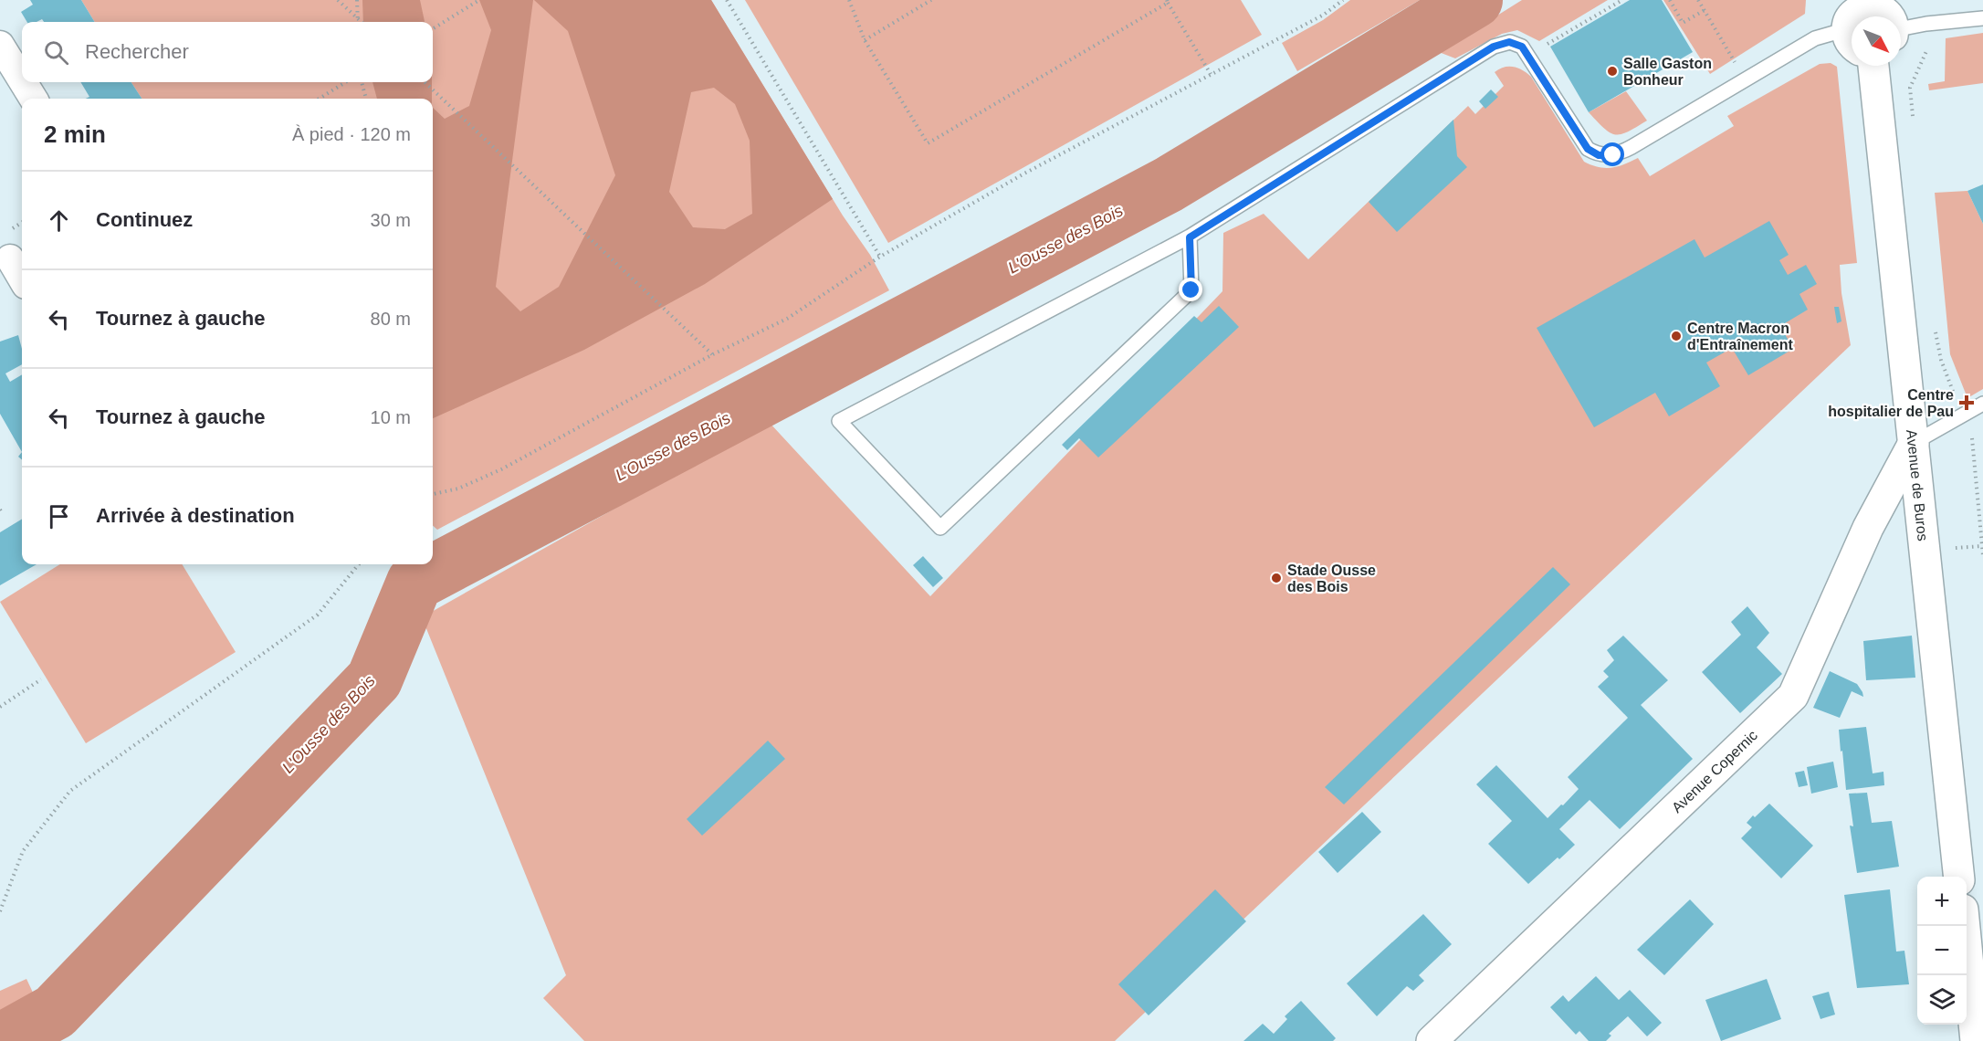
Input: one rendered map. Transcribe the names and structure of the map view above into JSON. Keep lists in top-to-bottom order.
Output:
{
  "streets": {
    "street": ["Avenue de Buros", "Avenue Copernic"]
  },
  "crossings": [
    ["Avenue de Buros", "Avenue Copernic"]
  ],
  "water": ["L'Ousse des Bois"],
  "places": {
    "other": ["Salle Gaston Bonheur", "Centre Macron d'Entraînement", "Stade Ousse des Bois"],
    "health": ["Centre hospitalier de Pau"]
  },
  "north": "bottom right",
  "page": {
    "search": "Rechercher",
    "heading": ["2 min", "À pied · 120 m"],
    "list": [
      ["Continuez", "30 m"],
      ["Tournez à gauche", "80 m"],
      ["Tournez à gauche", "10 m"],
      "Arrivée à destination"
    ],
    "map_buttons": ["+", "−"]
  }
}
